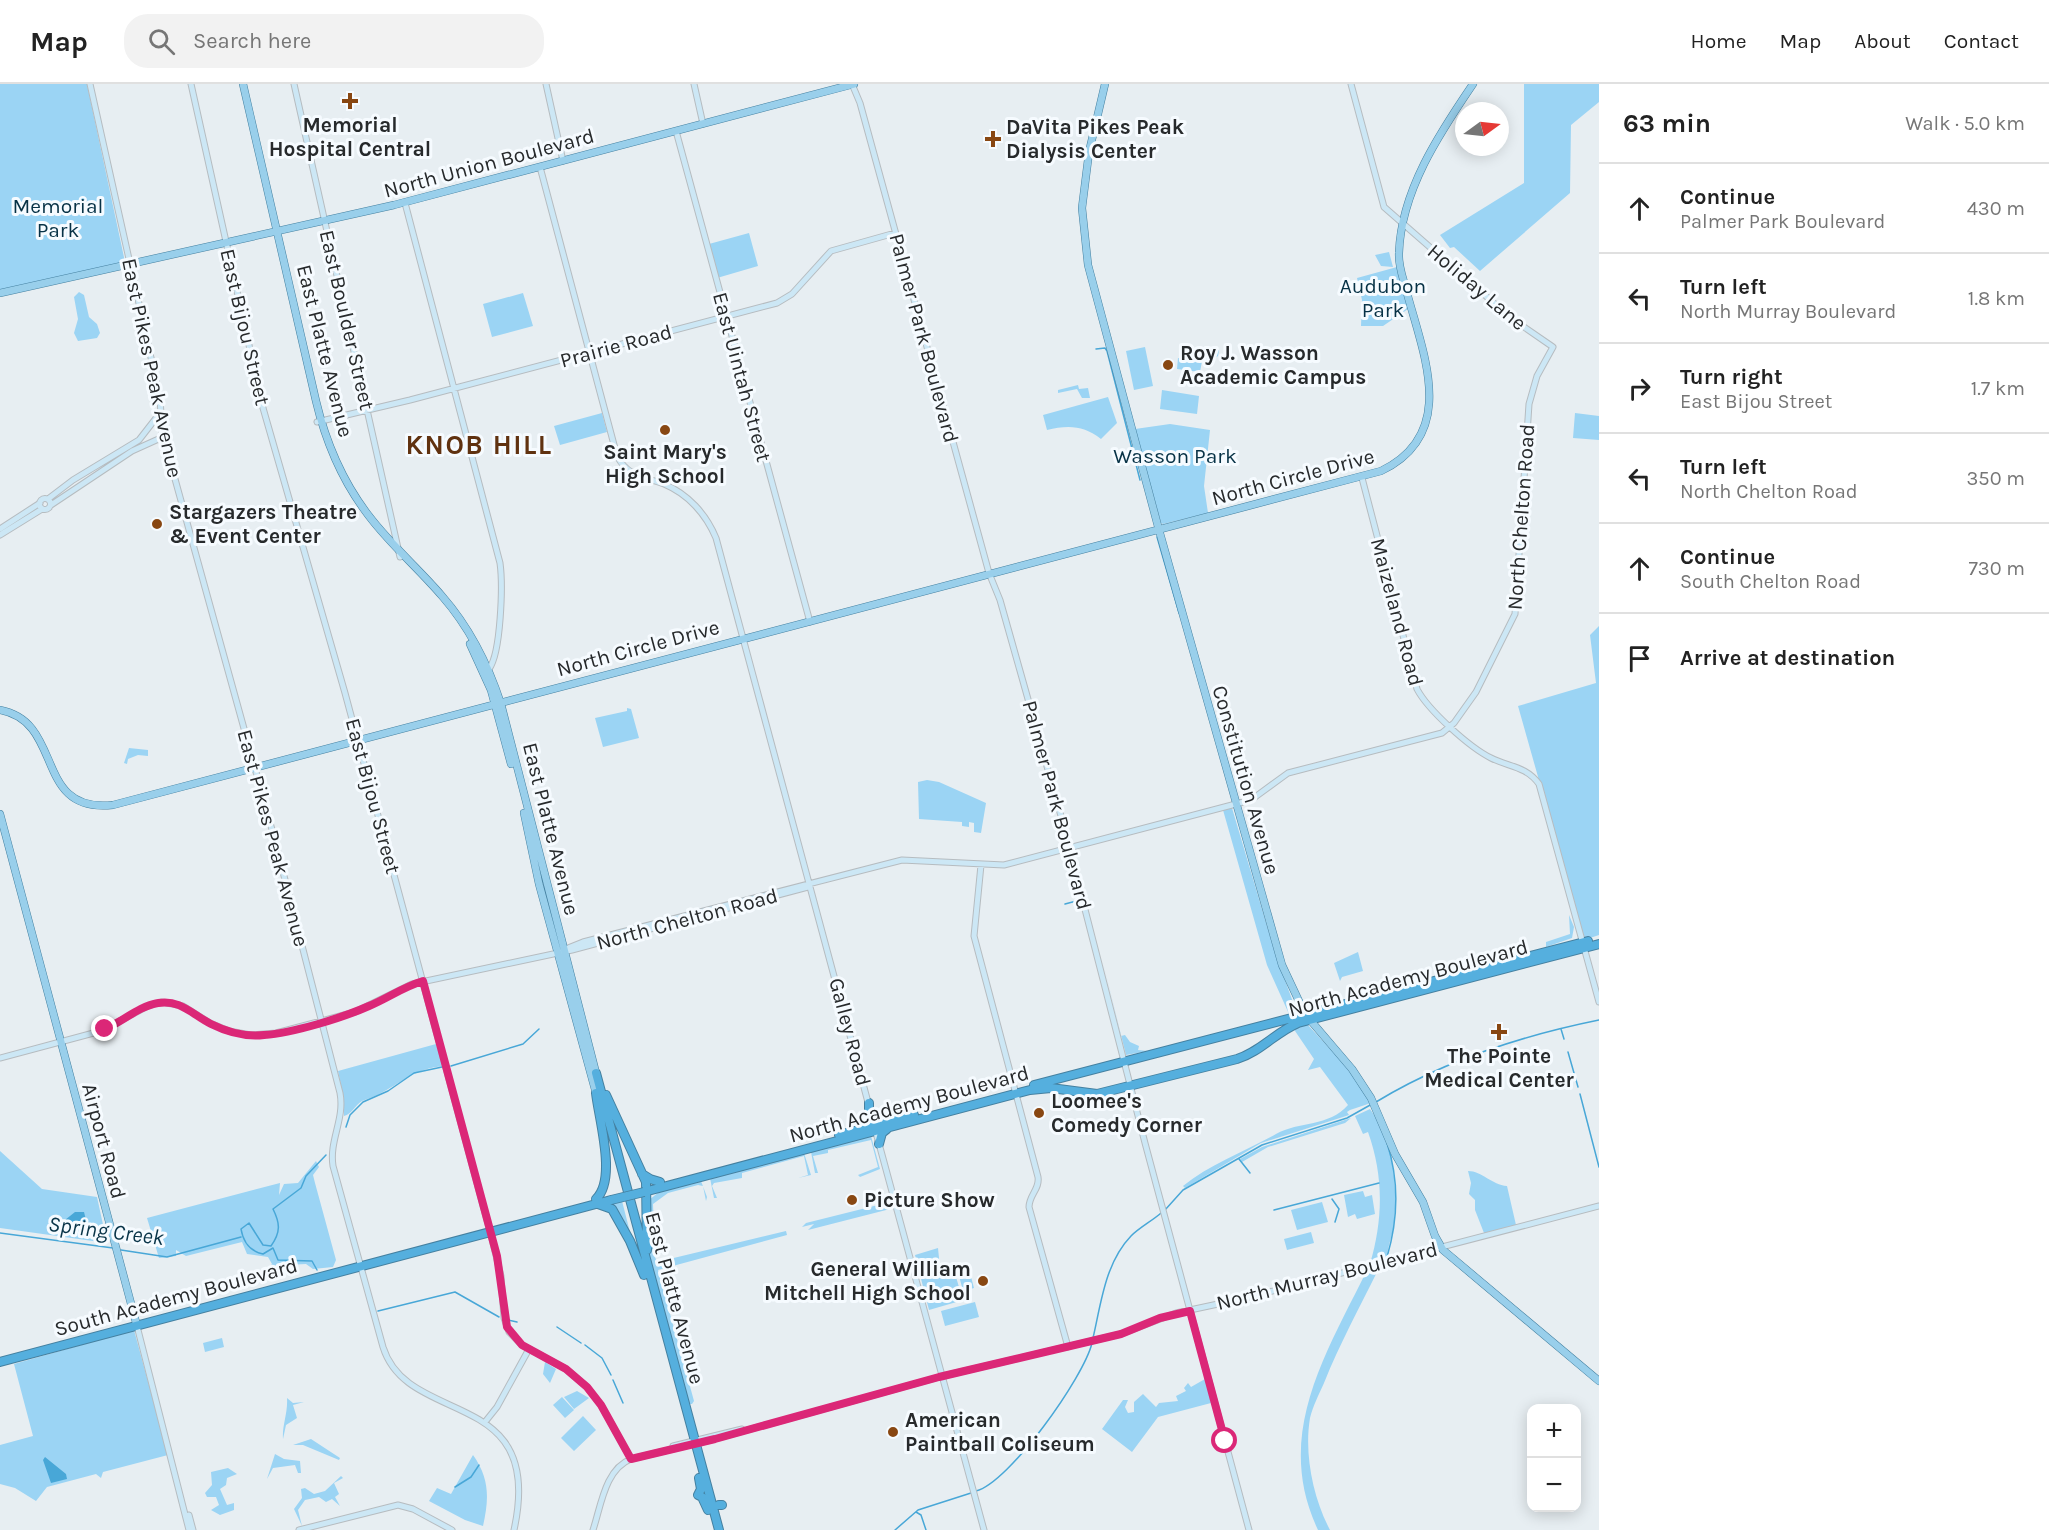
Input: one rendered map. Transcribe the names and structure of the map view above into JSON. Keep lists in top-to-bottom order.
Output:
{
  "streets": {
    "highway": ["East Platte Avenue", "North Academy Boulevard", "South Academy Boulevard"],
    "main road": [
      "North Union Boulevard",
      "Holiday Lane",
      "East Boulder Street",
      "East Bijou Street",
      "Palmer Park Boulevard",
      "Prairie Road",
      "East Pikes Peak Avenue",
      "East Uintah Street",
      "North Circle Drive",
      "North Chelton Road",
      "Maizeland Road",
      "Constitution Avenue",
      "Galley Road",
      "Airport Road",
      "North Murray Boulevard"
    ]
  },
  "crossings": [
    ["North Union Boulevard", "East Boulder Street"],
    ["North Union Boulevard", "East Bijou Street"],
    ["North Union Boulevard", "Palmer Park Boulevard"],
    ["North Union Boulevard", "East Platte Avenue"],
    ["North Union Boulevard", "East Pikes Peak Avenue"],
    ["North Union Boulevard", "East Uintah Street"],
    ["Holiday Lane", "North Circle Drive"],
    ["Holiday Lane", "North Chelton Road"],
    ["East Boulder Street", "Prairie Road"],
    ["East Boulder Street", "East Platte Avenue"],
    ["East Bijou Street", "North Circle Drive"],
    ["East Bijou Street", "North Chelton Road"],
    ["East Bijou Street", "North Academy Boulevard"],
    ["East Bijou Street", "North Murray Boulevard"],
    ["Palmer Park Boulevard", "Prairie Road"],
    ["Palmer Park Boulevard", "North Circle Drive"],
    ["Palmer Park Boulevard", "North Chelton Road"],
    ["Palmer Park Boulevard", "North Academy Boulevard"],
    ["Palmer Park Boulevard", "North Murray Boulevard"],
    ["Prairie Road", "East Platte Avenue"],
    ["Prairie Road", "East Uintah Street"],
    ["Prairie Road", "Galley Road"],
    ["East Platte Avenue", "North Circle Drive"],
    ["East Platte Avenue", "North Chelton Road"],
    ["East Platte Avenue", "North Murray Boulevard"],
    ["East Pikes Peak Avenue", "North Circle Drive"],
    ["East Pikes Peak Avenue", "North Chelton Road"],
    ["East Pikes Peak Avenue", "North Academy Boulevard"],
    ["East Pikes Peak Avenue", "South Academy Boulevard"],
    ["East Uintah Street", "North Circle Drive"],
    ["North Circle Drive", "Maizeland Road"],
    ["North Circle Drive", "Constitution Avenue"],
    ["North Circle Drive", "Galley Road"],
    ["North Chelton Road", "Maizeland Road"],
    ["North Chelton Road", "Constitution Avenue"],
    ["North Chelton Road", "Galley Road"],
    ["North Chelton Road", "Airport Road"],
    ["Maizeland Road", "North Academy Boulevard"],
    ["Constitution Avenue", "North Academy Boulevard"],
    ["Constitution Avenue", "North Murray Boulevard"],
    ["North Academy Boulevard", "Galley Road"],
    ["North Academy Boulevard", "South Academy Boulevard"],
    ["Galley Road", "North Murray Boulevard"],
    ["Airport Road", "South Academy Boulevard"]
  ],
  "districts": ["KNOB HILL"],
  "water": ["Spring Creek"],
  "parks": ["Memorial Park", "Audubon Park", "Wasson Park"],
  "places": {
    "health": ["Memorial Hospital Central", "DaVita Pikes Peak Dialysis Center", "The Pointe Medical Center"],
    "other": [
      "Roy J. Wasson Academic Campus",
      "Saint Mary's High School",
      "Stargazers Theatre & Event Center",
      "Loomee's Comedy Corner",
      "Picture Show",
      "General William Mitchell High School",
      "American Paintball Coliseum"
    ]
  },
  "north": "right",
  "page": {
    "header": "Map",
    "search": "Search here",
    "nav": [
      "Home",
      "Map",
      "About",
      "Contact"
    ],
    "heading": ["63 min", "Walk · 5.0 km"],
    "list": [
      ["Continue", "Palmer Park Boulevard", "430 m"],
      ["Turn left", "North Murray Boulevard", "1.8 km"],
      ["Turn right", "East Bijou Street", "1.7 km"],
      ["Turn left", "North Chelton Road", "350 m"],
      ["Continue", "South Chelton Road", "730 m"],
      "Arrive at destination"
    ],
    "map_buttons": ["+", "−"]
  }
}
